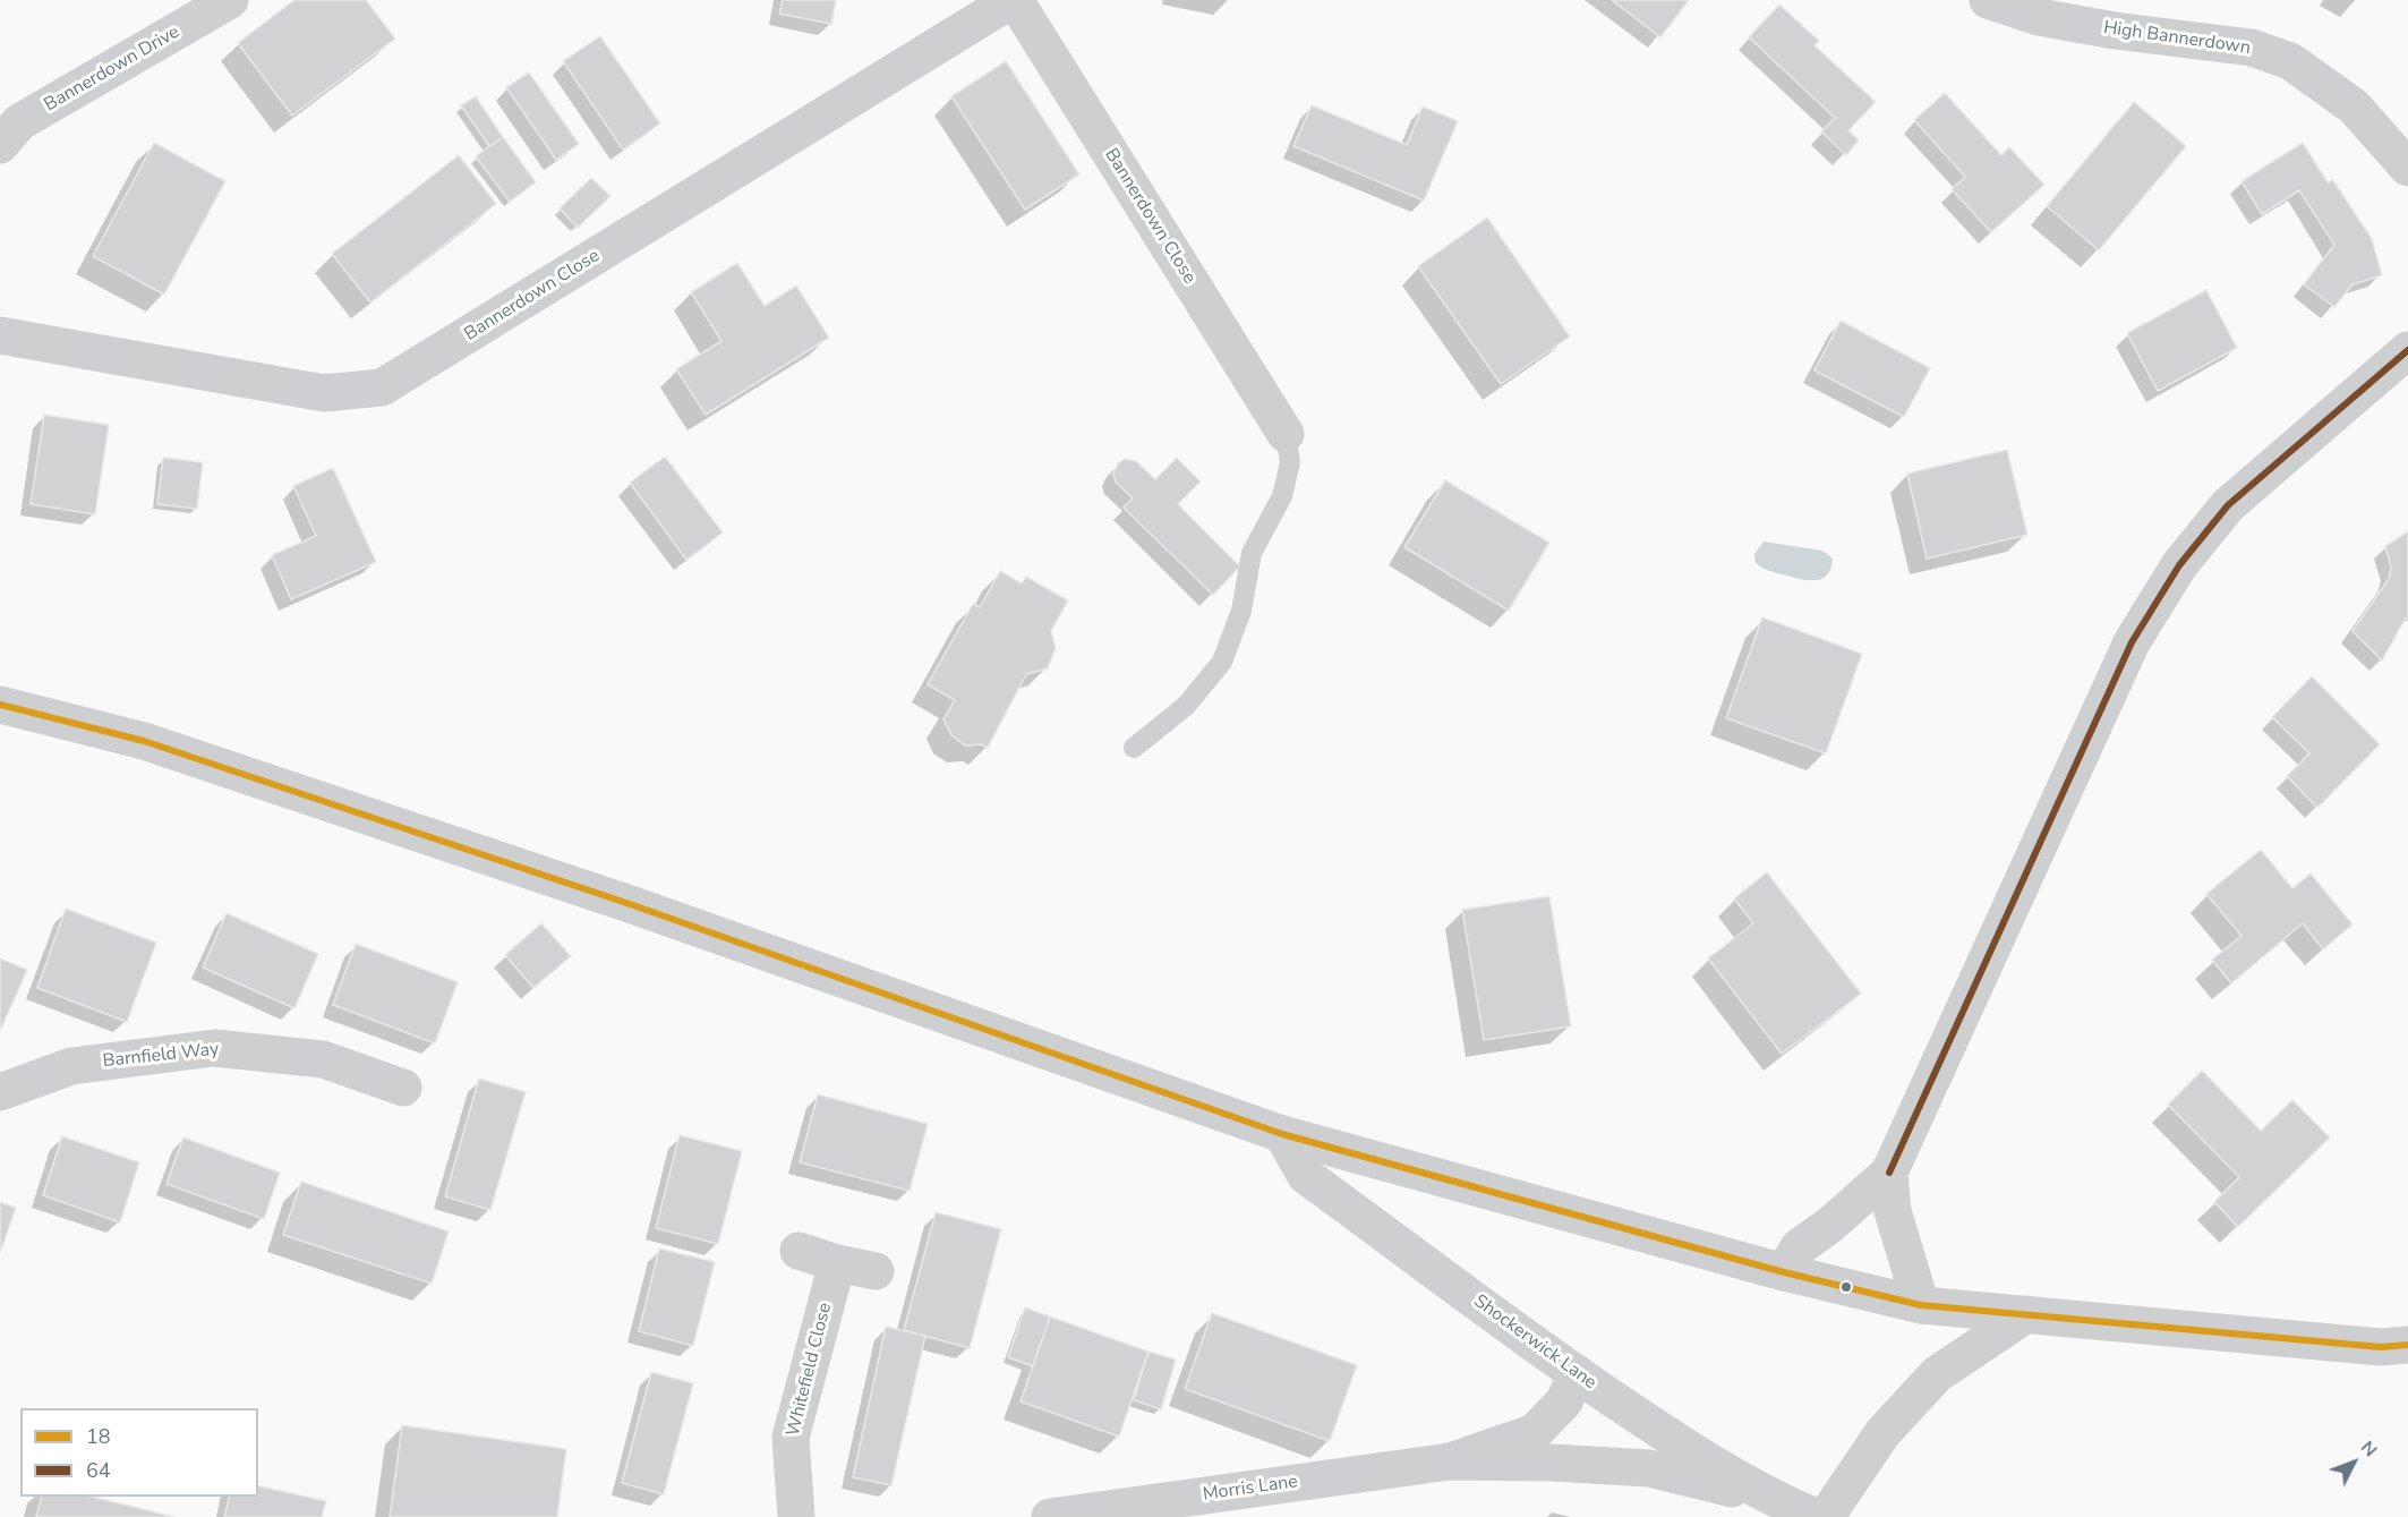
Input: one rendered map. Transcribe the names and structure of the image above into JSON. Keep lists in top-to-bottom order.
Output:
{
  "streets": {
    "street": [
      "High Bannerdown",
      "Bannerdown Drive",
      "Bannerdown Close",
      "Barnfield Way",
      "Shockerwick Lane",
      "Whitefield Close",
      "Morris Lane"
    ]
  },
  "crossings": [
    ["Shockerwick Lane", "Morris Lane"]
  ],
  "lines": ["transit line 64", "transit line 18"],
  "legend": ["18", "64"],
  "north": "top right"
}
